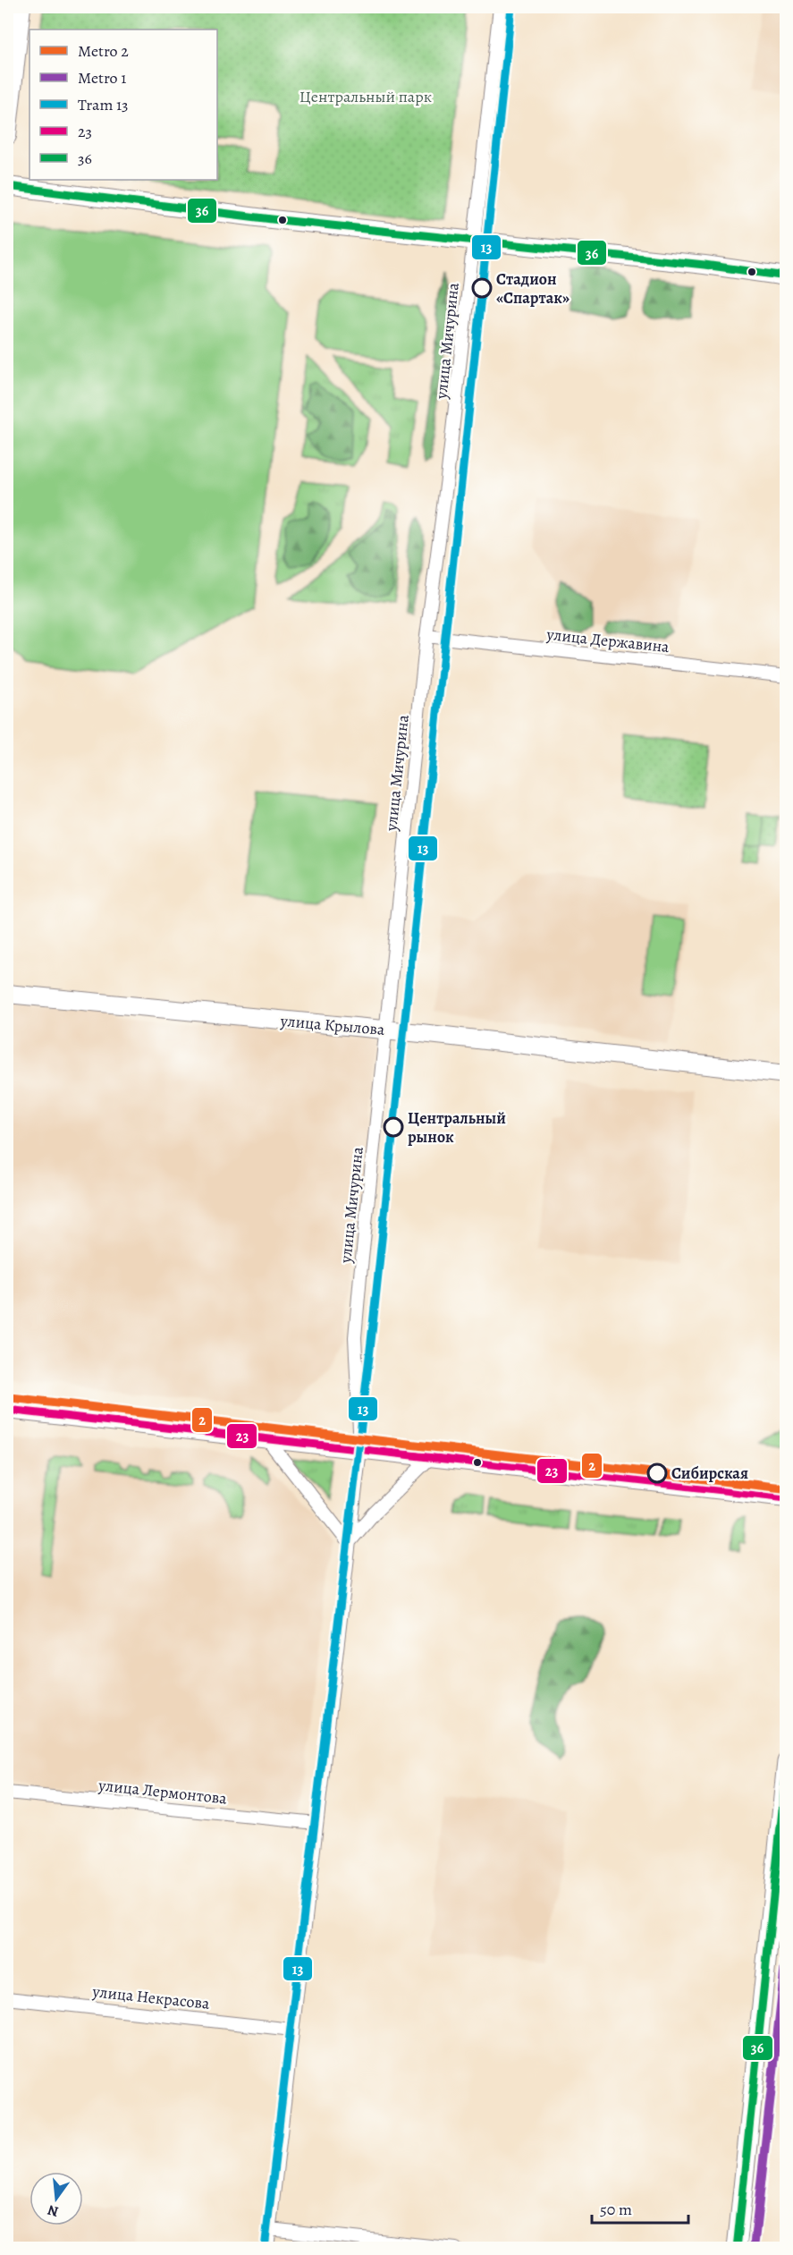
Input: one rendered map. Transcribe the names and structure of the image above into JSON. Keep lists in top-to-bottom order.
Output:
{
  "streets": {
    "main road": ["улица Крылова"],
    "street": [
      "улица Мичурина",
      "улица Державина",
      "улица Лермонтова",
      "улица Некрасова"
    ]
  },
  "crossings": [
    ["улица Мичурина", "улица Державина"],
    ["улица Мичурина", "улица Крылова"],
    ["улица Мичурина", "улица Лермонтова"],
    ["улица Мичурина", "улица Некрасова"]
  ],
  "parks": ["Центральный парк"],
  "places": ["Стадион «Спартак»", "Центральный рынок", "Сибирская"],
  "lines": [
    "tram line 13",
    "transit line 36",
    "metro line 2",
    "transit line 23",
    "metro line 1"
  ],
  "legend": [
    "Metro 2",
    "Metro 1",
    "Tram 13",
    "23",
    "36"
  ],
  "scale_bar": "50 m",
  "north": "bottom"
}
